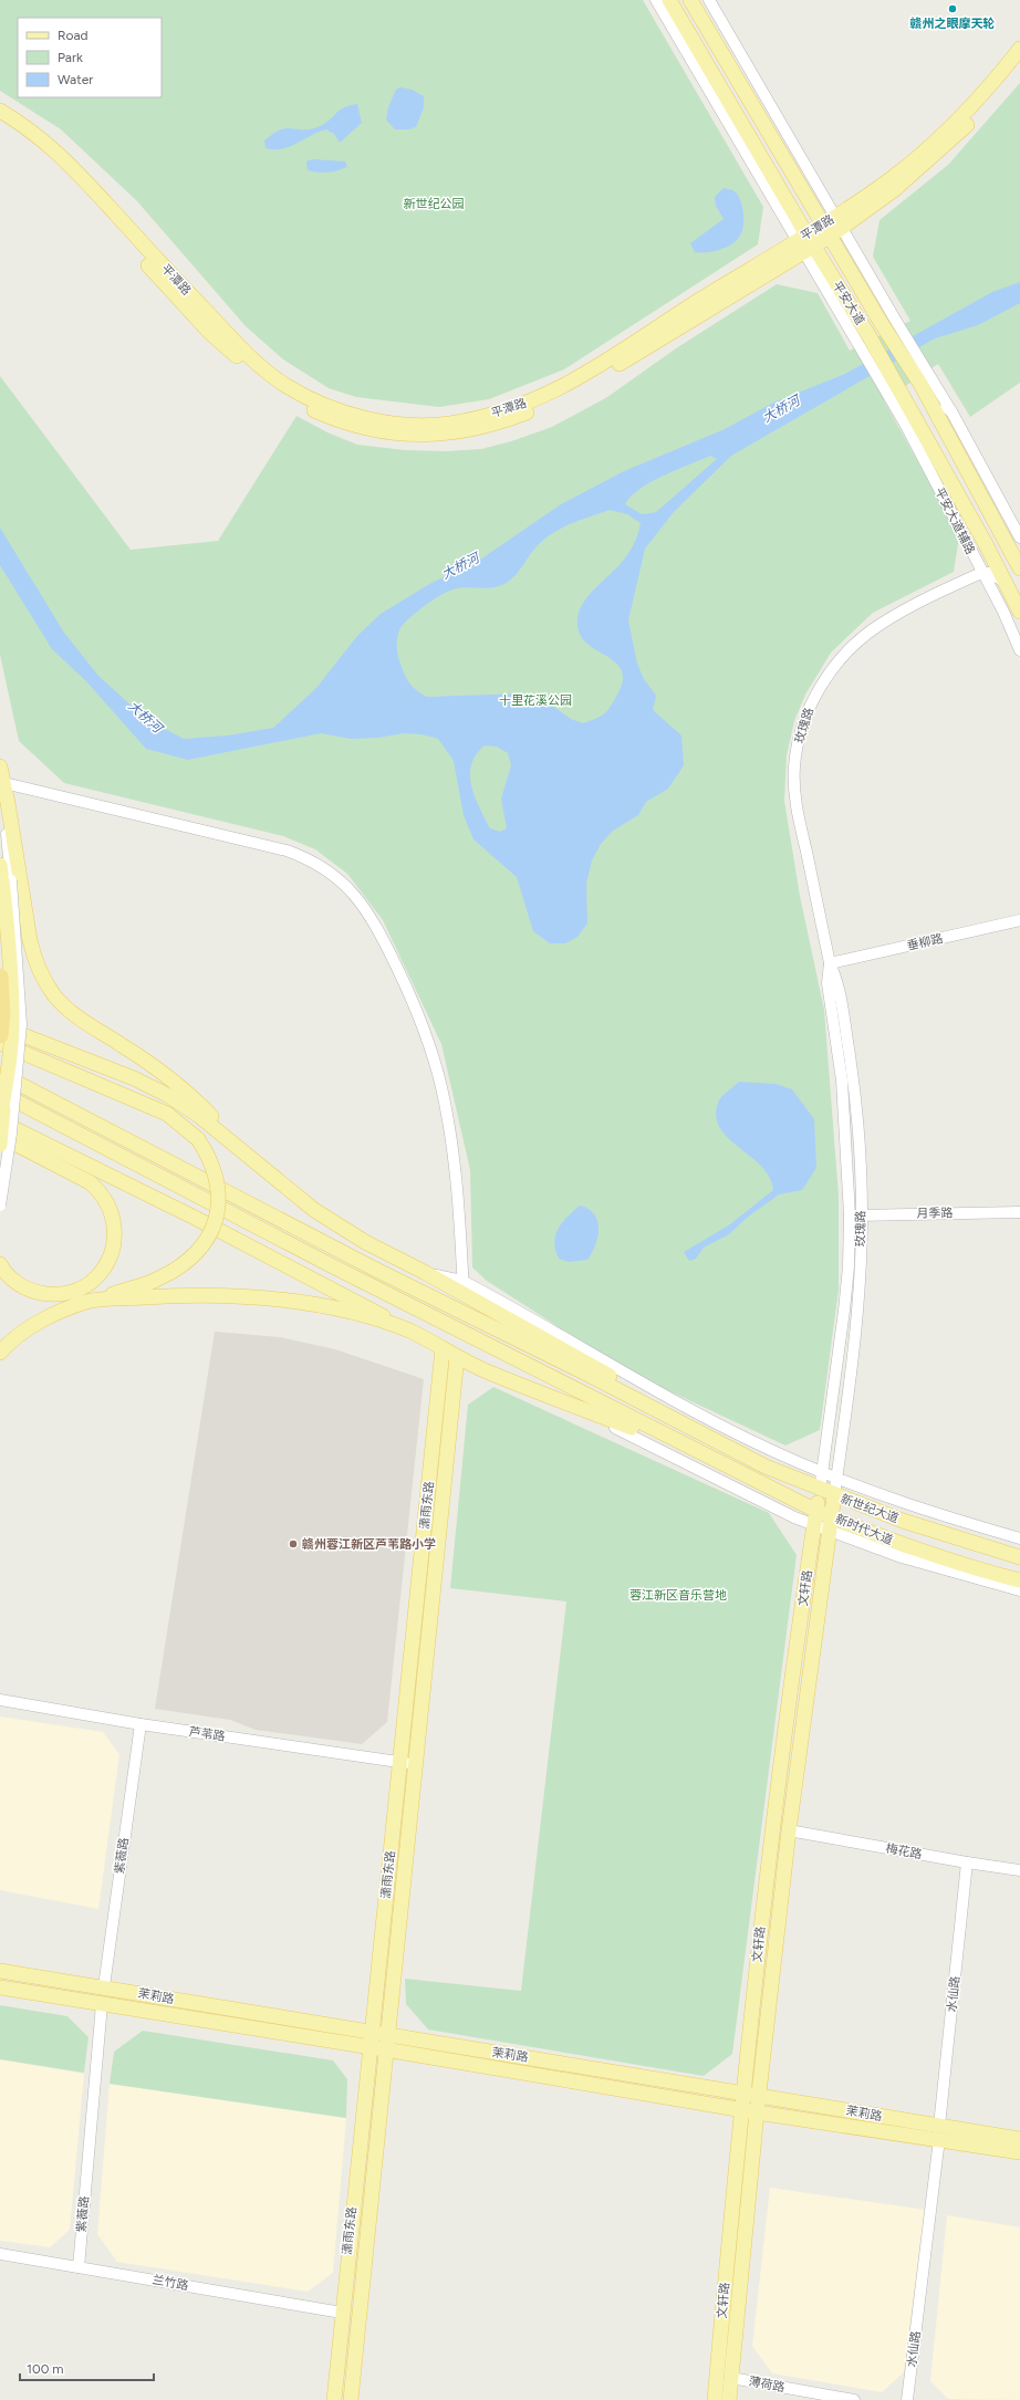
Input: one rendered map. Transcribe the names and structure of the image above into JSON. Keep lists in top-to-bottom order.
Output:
{
  "streets": {
    "main road": [
      "平潭路",
      "平安大道",
      "潇雨东路",
      "新世纪大道",
      "新时代大道",
      "文轩路",
      "茉莉路"
    ],
    "street": [
      "平安大道辅路",
      "玫瑰路",
      "垂柳路",
      "月季路",
      "芦苇路",
      "梅花路",
      "紫薇路",
      "水仙路",
      "兰竹路",
      "薄荷路"
    ]
  },
  "crossings": [
    ["平潭路", "平安大道"],
    ["平安大道", "平安大道辅路"],
    ["平安大道辅路", "玫瑰路"],
    ["玫瑰路", "垂柳路"],
    ["玫瑰路", "月季路"],
    ["玫瑰路", "新世纪大道"],
    ["玫瑰路", "文轩路"],
    ["潇雨东路", "芦苇路"],
    ["潇雨东路", "茉莉路"],
    ["潇雨东路", "兰竹路"],
    ["新世纪大道", "文轩路"],
    ["新时代大道", "文轩路"],
    ["文轩路", "梅花路"],
    ["文轩路", "茉莉路"],
    ["文轩路", "薄荷路"],
    ["芦苇路", "紫薇路"],
    ["梅花路", "水仙路"],
    ["紫薇路", "茉莉路"],
    ["紫薇路", "兰竹路"],
    ["水仙路", "茉莉路"]
  ],
  "water": ["大桥河"],
  "parks": ["新世纪公园", "十里花溪公园", "蓉江新区音乐营地"],
  "places": ["赣州之眼摩天轮", "赣州蓉江新区芦苇路小学"],
  "legend": ["Road", "Park", "Water"],
  "scale_bar": "100 m"
}
